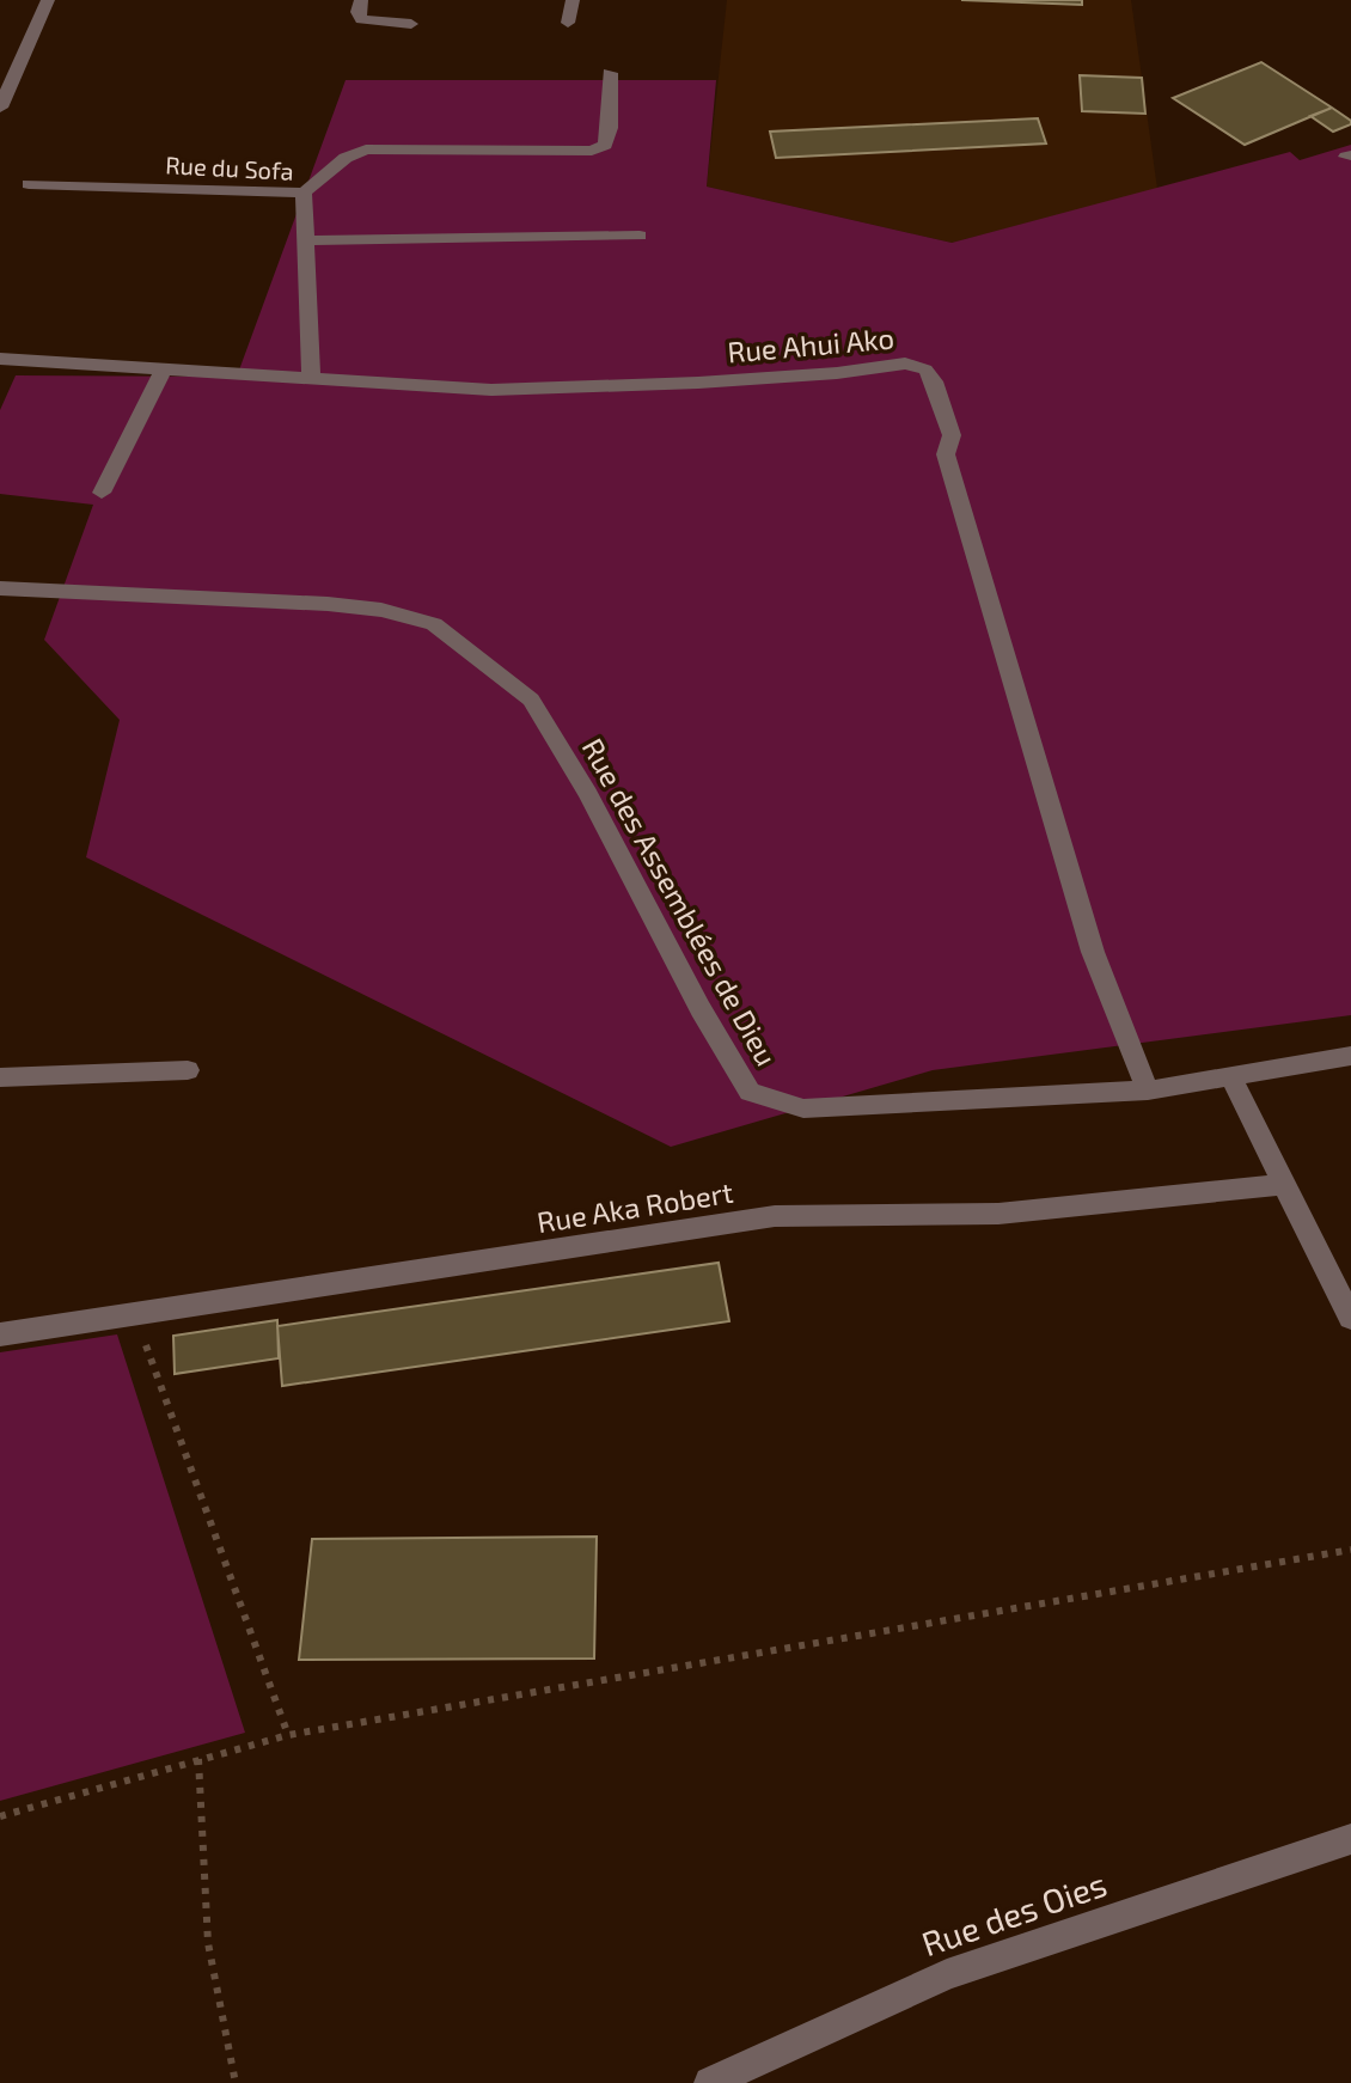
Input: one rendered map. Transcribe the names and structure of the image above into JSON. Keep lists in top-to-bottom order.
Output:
{
  "streets": {
    "street": [
      "Rue du Sofa",
      "Rue Ahui Ako",
      "Rue des Assemblées de Dieu",
      "Rue Aka Robert",
      "Rue des Oies"
    ]
  },
  "crossings": [
    ["Rue du Sofa", "Rue Ahui Ako"],
    ["Rue Ahui Ako", "Rue des Assemblées de Dieu"]
  ]
}
